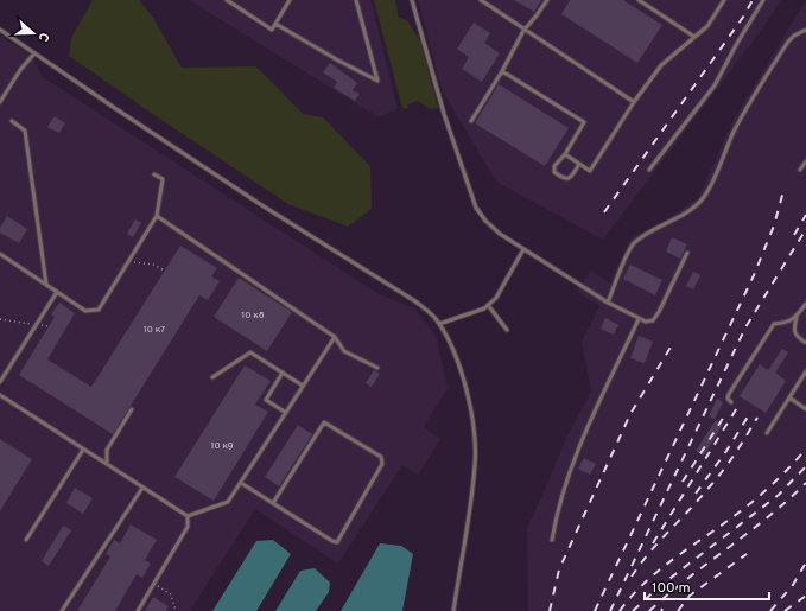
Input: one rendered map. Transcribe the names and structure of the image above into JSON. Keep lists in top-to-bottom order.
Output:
{
  "house_numbers": ["10 к8", "10 к7", "10 к9"],
  "scale_bar": "100 m",
  "north": "right"
}
